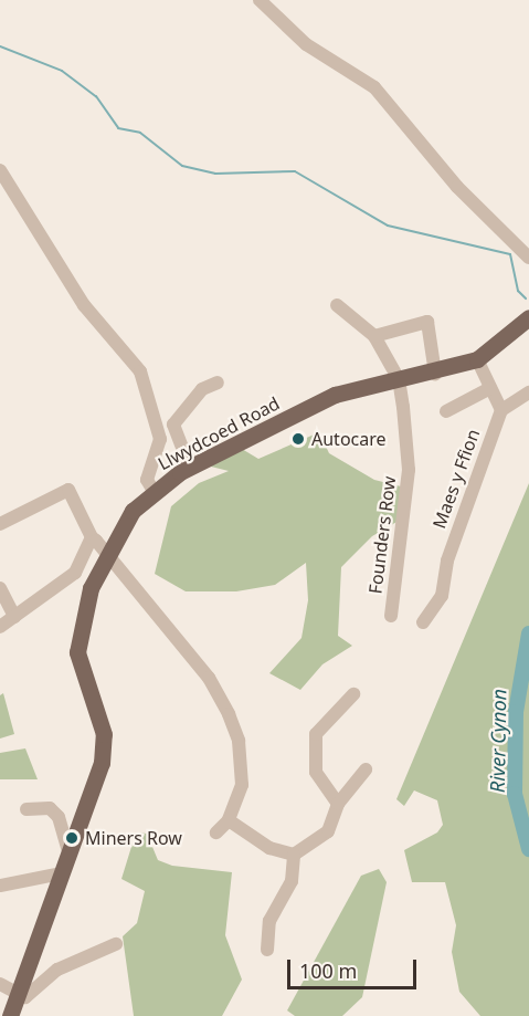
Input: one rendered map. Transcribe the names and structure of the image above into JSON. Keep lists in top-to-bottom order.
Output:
{
  "streets": {
    "main road": ["Llwydcoed Road"],
    "street": ["Maes y Ffion", "Founders Row"]
  },
  "crossings": [
    ["Llwydcoed Road", "Founders Row"]
  ],
  "water": ["River Cynon"],
  "places": ["Autocare", "Miners Row"],
  "scale_bar": "100 m"
}
